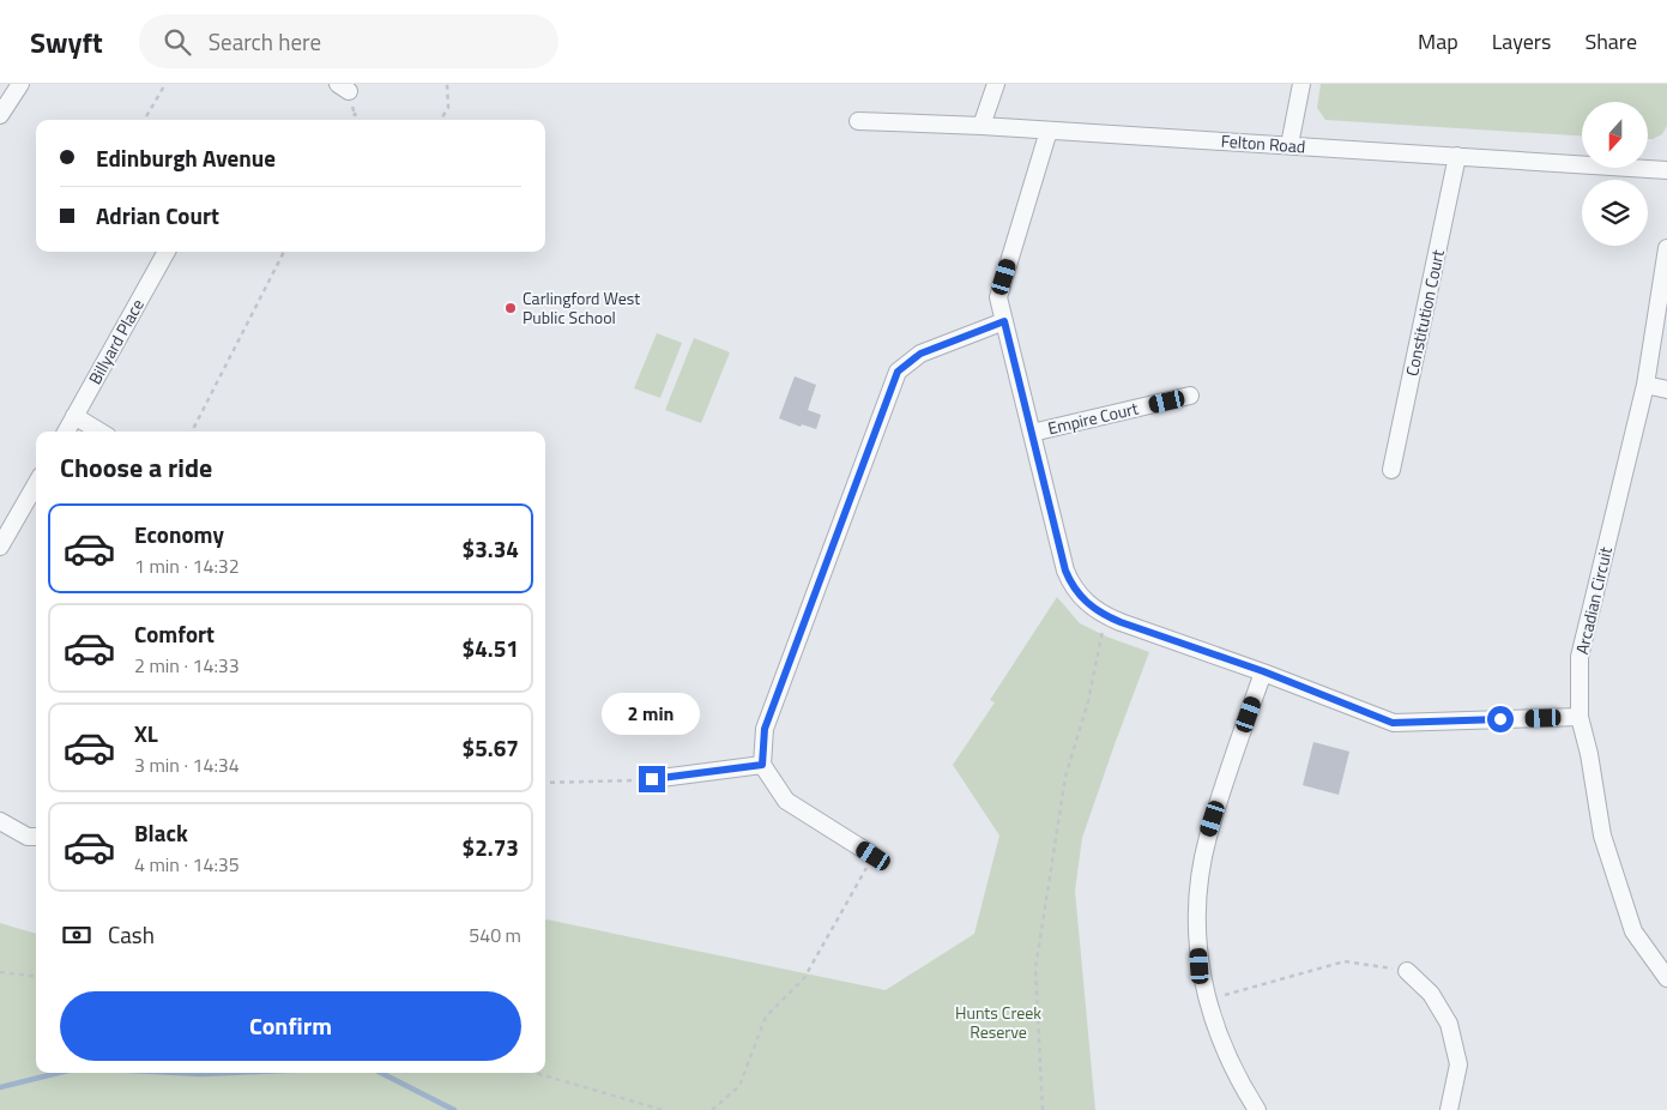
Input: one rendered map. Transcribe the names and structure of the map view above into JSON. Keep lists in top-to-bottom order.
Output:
{
  "streets": {
    "street": [
      "Felton Road",
      "Constitution Court",
      "Billyard Place",
      "Empire Court",
      "Arcadian Circuit"
    ]
  },
  "crossings": [
    ["Felton Road", "Constitution Court"]
  ],
  "parks": ["Hunts Creek Reserve"],
  "places": ["Carlingford West Public School"],
  "north": "bottom",
  "page": {
    "header": "Swyft",
    "search": "Search here",
    "nav": ["Map", "Layers", "Share"],
    "banner": ["Edinburgh Avenue", "Adrian Court"],
    "heading": "Choose a ride",
    "list": [
      {
        "name": "Economy",
        "note": "1 min · 14:32",
        "value": "$3.34"
      },
      {
        "name": "Comfort",
        "note": "2 min · 14:33",
        "value": "$4.51"
      },
      {
        "name": "XL",
        "note": "3 min · 14:34",
        "value": "$5.67"
      },
      {
        "name": "Black",
        "note": "4 min · 14:35",
        "value": "$2.73"
      }
    ],
    "bubble": "2 min",
    "pay": ["Cash", "540 m"],
    "buttons": "Confirm"
  }
}
